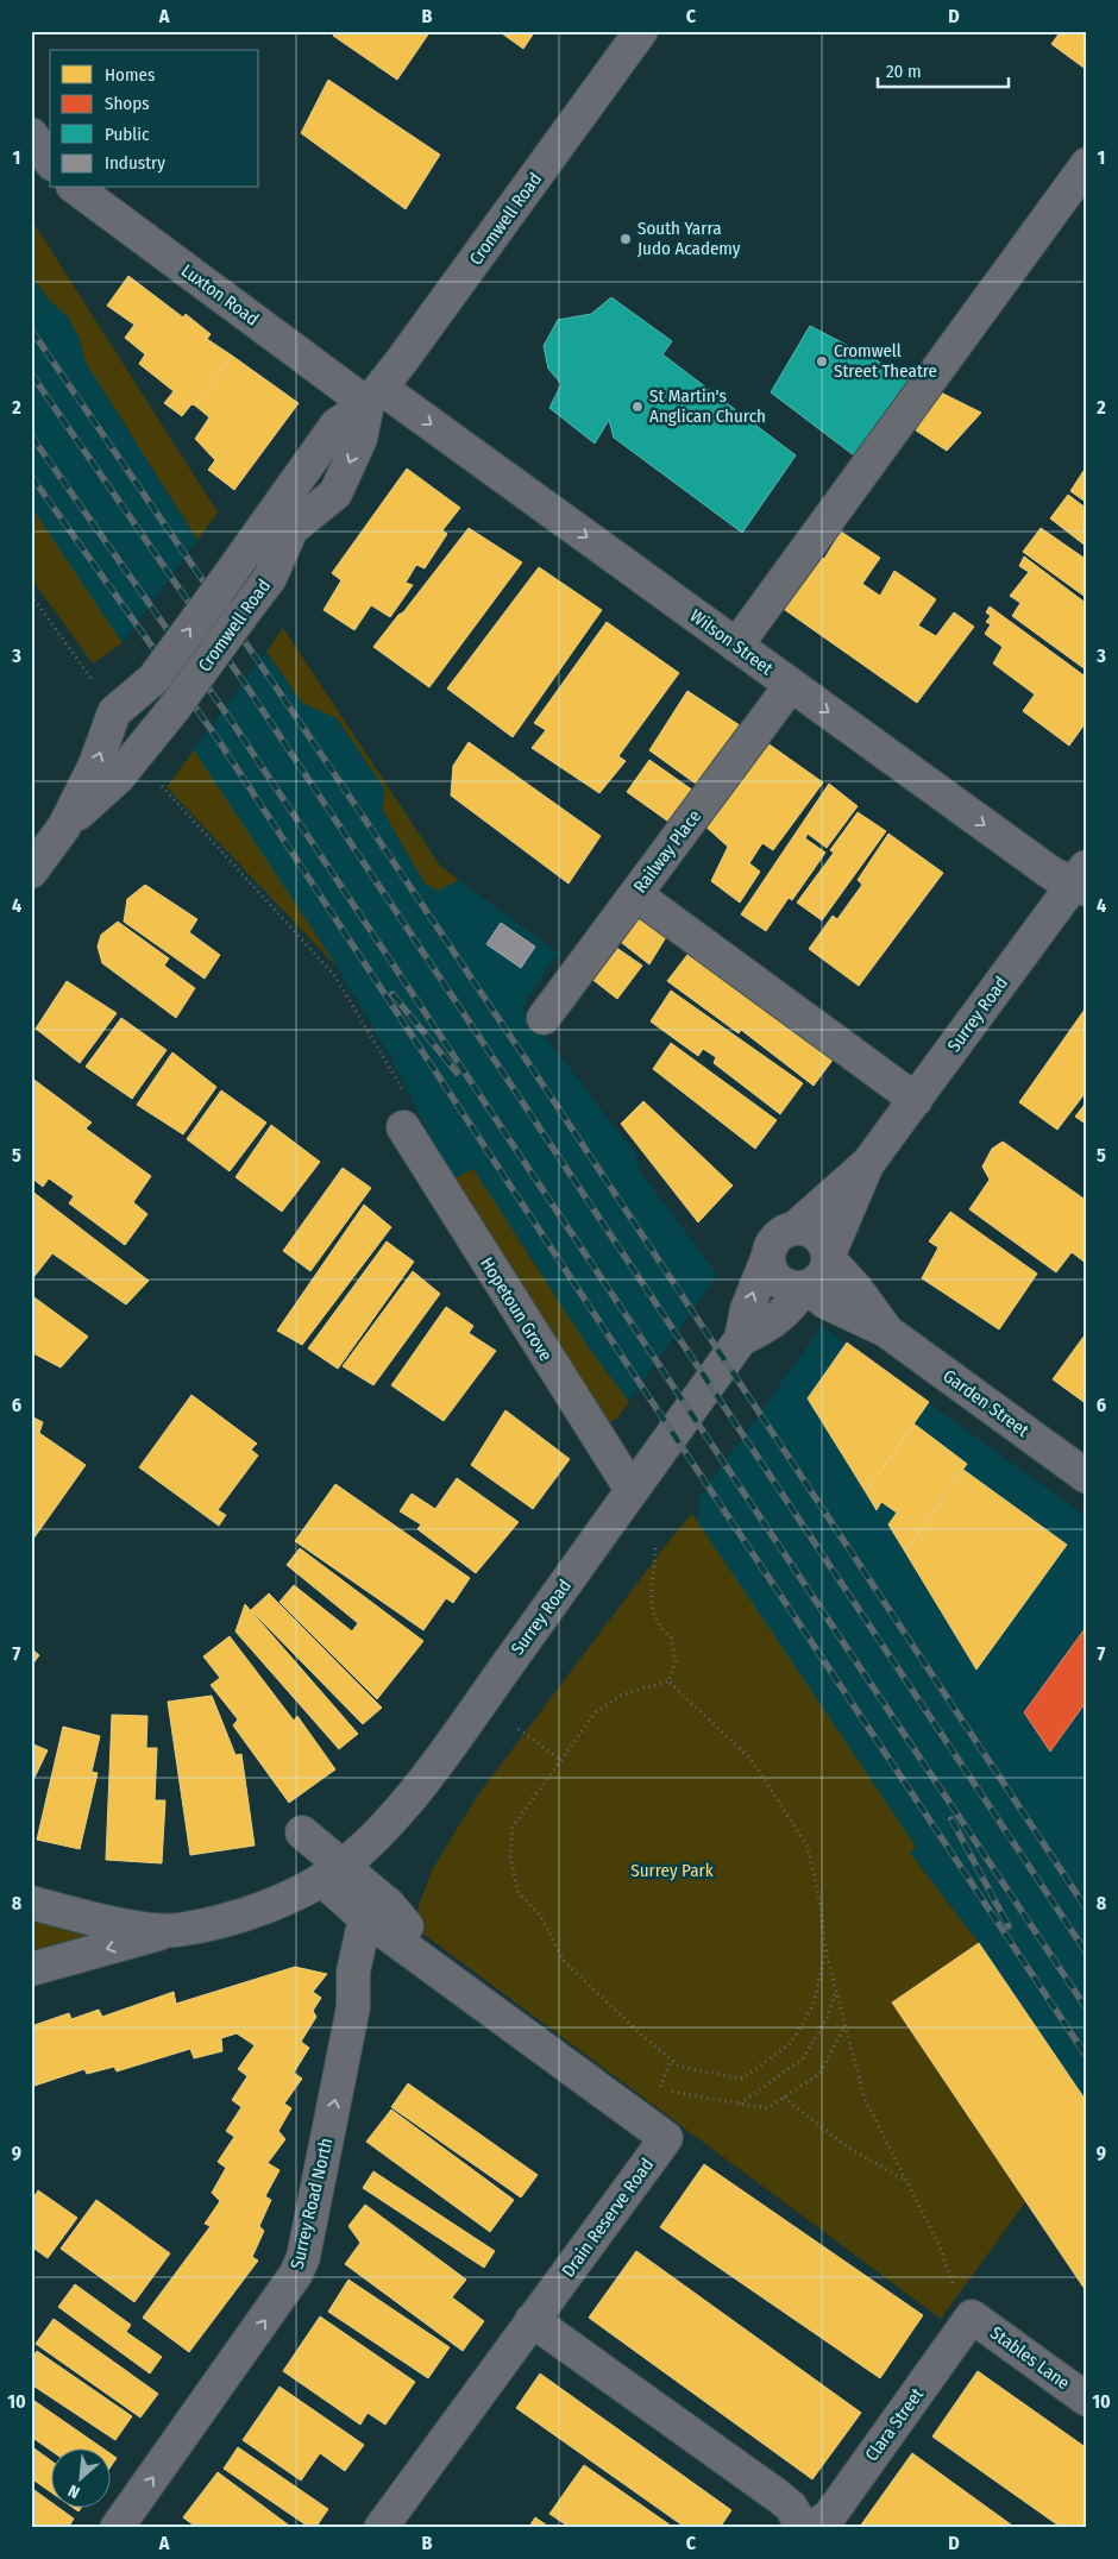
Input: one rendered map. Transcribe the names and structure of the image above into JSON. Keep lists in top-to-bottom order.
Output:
{
  "streets": {
    "street": [
      "Cromwell Road",
      "Luxton Road",
      "Wilson Street",
      "Railway Place",
      "Surrey Road",
      "Hopetoun Grove",
      "Garden Street",
      "Surrey Road North",
      "Drain Reserve Road",
      "Stables Lane",
      "Clara Street"
    ]
  },
  "crossings": [
    ["Cromwell Road", "Luxton Road"],
    ["Cromwell Road", "Wilson Street"],
    ["Luxton Road", "Wilson Street"],
    ["Wilson Street", "Railway Place"],
    ["Wilson Street", "Surrey Road"],
    ["Surrey Road", "Hopetoun Grove"],
    ["Surrey Road", "Garden Street"],
    ["Surrey Road North", "Drain Reserve Road"],
    ["Stables Lane", "Clara Street"]
  ],
  "parks": ["Surrey Park"],
  "places": ["South Yarra Judo Academy", "Cromwell Street Theatre", "St Martin's Anglican Church"],
  "legend": [
    "Homes",
    "Shops",
    "Public",
    "Industry"
  ],
  "scale_bar": "20 m",
  "north": "bottom left",
  "grid": {
    "columns": [
      "A",
      "B",
      "C",
      "D"
    ],
    "rows": [
      "1",
      "2",
      "3",
      "4",
      "5",
      "6",
      "7",
      "8",
      "9",
      "10"
    ]
  }
}
